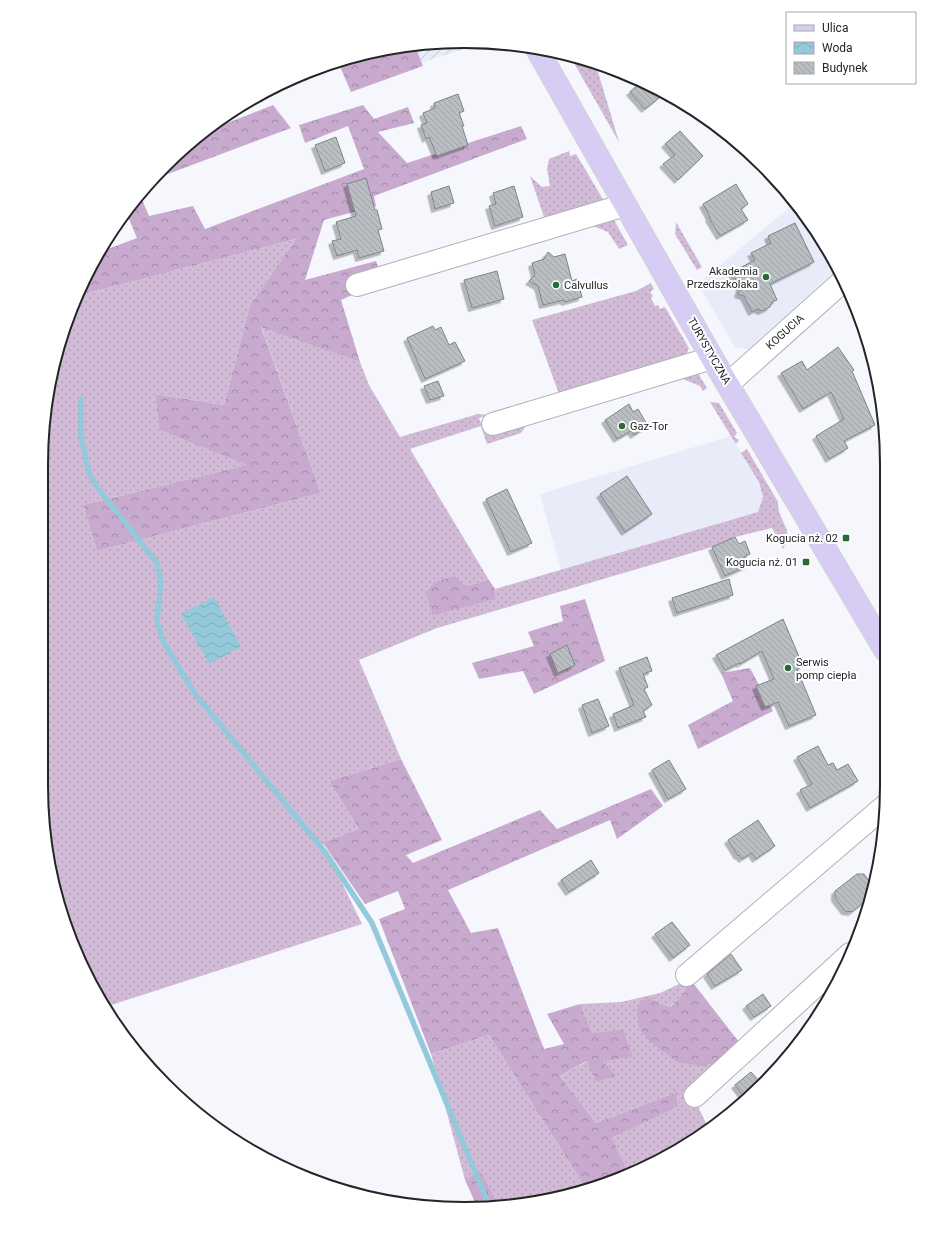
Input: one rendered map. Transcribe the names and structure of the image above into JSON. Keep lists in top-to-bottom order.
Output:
{
  "streets": {
    "main road": ["TURYSTYCZNA"],
    "street": ["KOGUCIA"]
  },
  "crossings": [
    ["KOGUCIA", "TURYSTYCZNA"]
  ],
  "places": {
    "other": [
      "Akademia Przedszkolaka",
      "Calvullus",
      "Gaz-Tor",
      "Serwis pomp ciepła"
    ],
    "transit": ["Kogucia nż. 02", "Kogucia nż. 01"]
  },
  "legend": ["Ulica", "Woda", "Budynek"]
}
